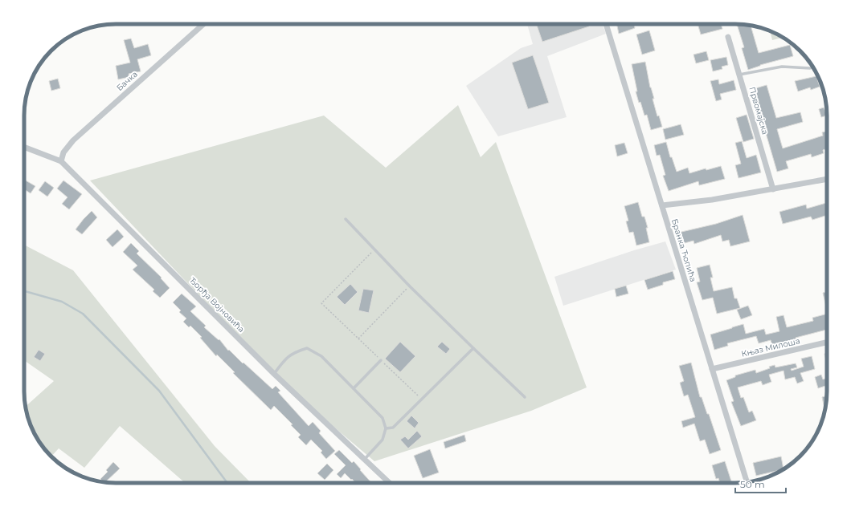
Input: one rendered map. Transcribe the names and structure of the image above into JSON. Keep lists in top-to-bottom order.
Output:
{
  "streets": {
    "street": [
      "Бачка",
      "Првомајска",
      "Бранка Ћопића",
      "Ђорђа Војновића",
      "Књаз Милоша"
    ]
  },
  "crossings": [
    ["Бачка", "Ђорђа Војновића"],
    ["Бранка Ћопића", "Књаз Милоша"]
  ],
  "scale_bar": "50 m"
}
